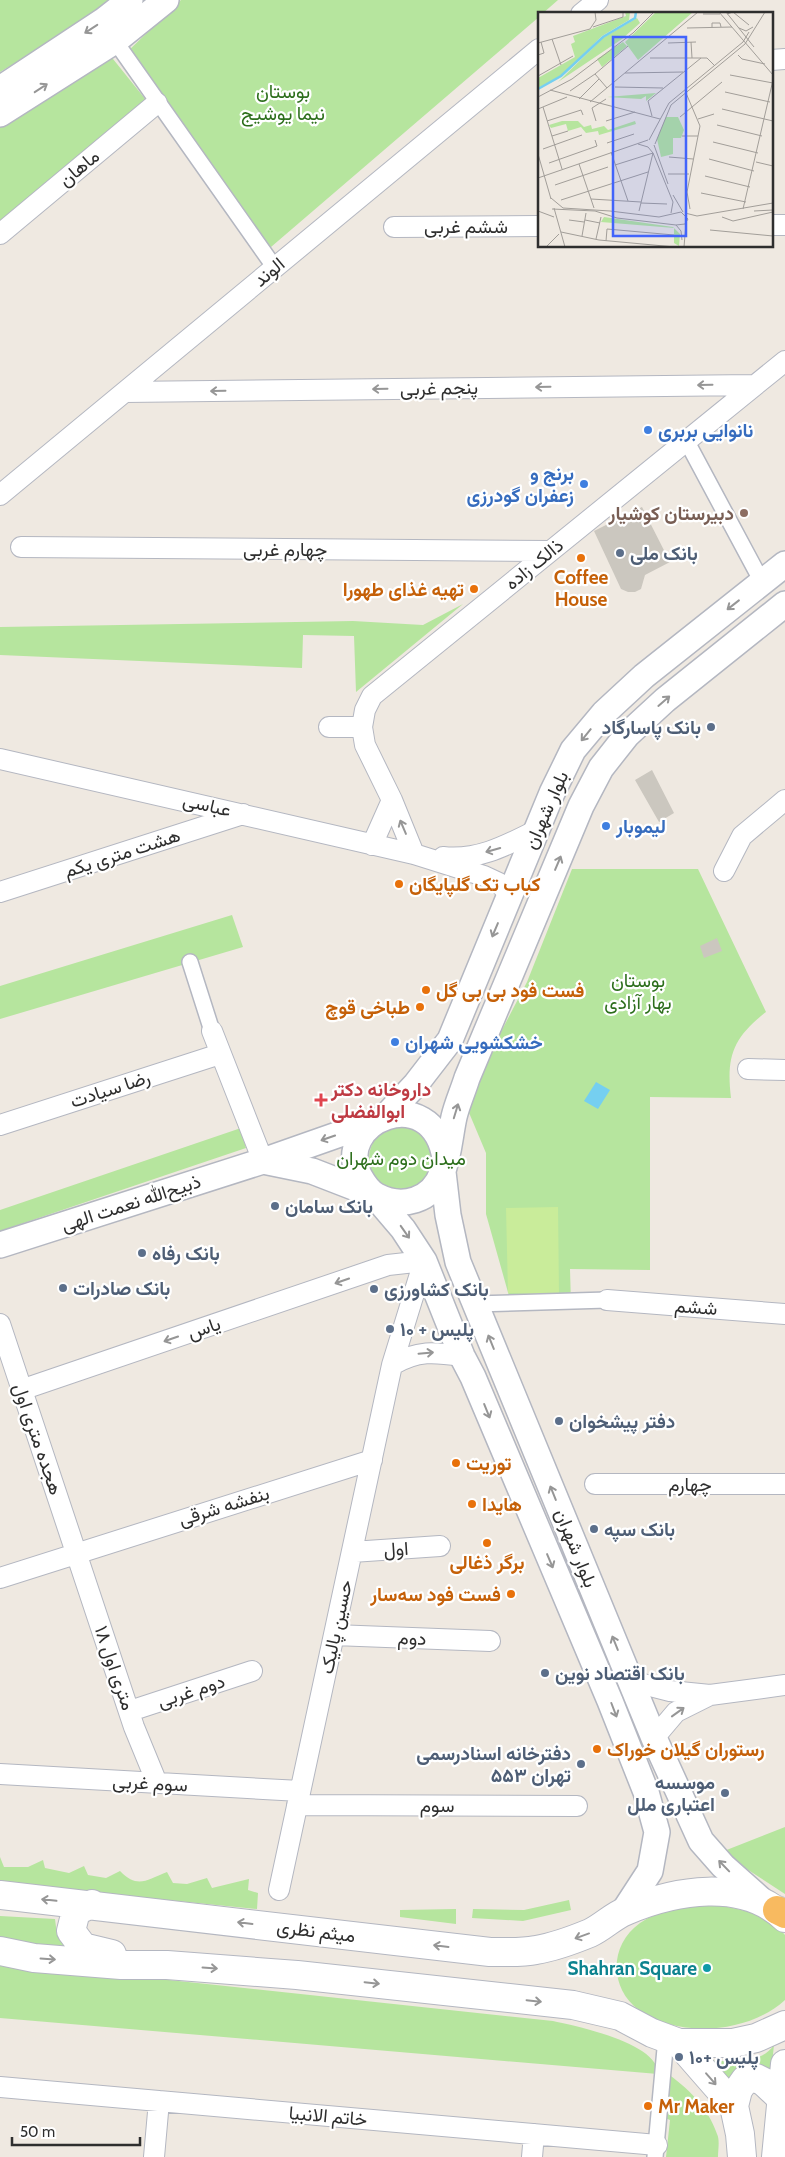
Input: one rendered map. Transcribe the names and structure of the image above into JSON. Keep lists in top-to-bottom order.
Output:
{
  "streets": {
    "main road": ["میثم نظری"],
    "street": [
      "ماهان",
      "ششم غربی",
      "الوند",
      "پنجم غربی",
      "چهارم غربی",
      "ذالک زاده",
      "عباسی",
      "بلوار شهران",
      "هشت متری یکم",
      "رضا سیادت",
      "ذبیح‌الله نعمت الهی",
      "ششم",
      "یاس",
      "هجده متری اول",
      "چهارم",
      "بنفشه شرقی",
      "اول",
      "حسین پالیک",
      "دوم",
      "۱۸ متری اول",
      "دوم غربی",
      "سوم غربی",
      "سوم",
      "خاتم الانبیا"
    ]
  },
  "crossings": [
    ["الوند", "پنجم غربی"],
    ["پنجم غربی", "ذالک زاده"],
    ["چهارم غربی", "ذالک زاده"],
    ["ذالک زاده", "عباسی"],
    ["عباسی", "هشت متری یکم"],
    ["بلوار شهران", "ذبیح‌الله نعمت الهی"],
    ["بلوار شهران", "یاس"],
    ["بلوار شهران", "حسین پالیک"],
    ["بلوار شهران", "میثم نظری"],
    ["یاس", "هجده متری اول"],
    ["یاس", "حسین پالیک"],
    ["هجده متری اول", "بنفشه شرقی"],
    ["هجده متری اول", "۱۸ متری اول"],
    ["بنفشه شرقی", "حسین پالیک"],
    ["بنفشه شرقی", "۱۸ متری اول"],
    ["اول", "حسین پالیک"],
    ["حسین پالیک", "دوم"],
    ["حسین پالیک", "سوم غربی"],
    ["حسین پالیک", "سوم"],
    ["۱۸ متری اول", "دوم غربی"],
    ["۱۸ متری اول", "سوم غربی"],
    ["سوم غربی", "سوم"]
  ],
  "one_way": ["پنجم غربی", "یاس"],
  "parks": ["بوستان نیما یوشیج", "بوستان بهار آزادی", "میدان دوم شهران"],
  "places": {
    "other": [
      "نانوایی بربری",
      "برنج و زعفران گودرزی",
      "دبیرستان کوشیار",
      "بانک ملی",
      "Coffee House",
      "تهیه غذای طهورا",
      "بانک پاسارگاد",
      "لیموبار",
      "کباب تک گلپایگان",
      "فست فود بی بی گل",
      "طباخی قوچ",
      "خشکشویی شهران",
      "بانک سامان",
      "بانک رفاه",
      "بانک صادرات",
      "بانک کشاورزی",
      "پلیس + ۱۰",
      "دفتر پیشخوان",
      "توریت",
      "هایدا",
      "بانک سپه",
      "برگر ذغالی",
      "فست فود سه‌سار",
      "بانک اقتصاد نوین",
      "رستوران گیلان خوراک",
      "دفترخانه اسنادرسمی ۵۵۳ تهران",
      "موسسه اعتباری ملل",
      "Shahran Square",
      "پلیس +۱۰",
      "Mr Maker"
    ],
    "health": ["داروخانه دکتر ابوالفضلی"]
  },
  "scale_bar": "50 m"
}
